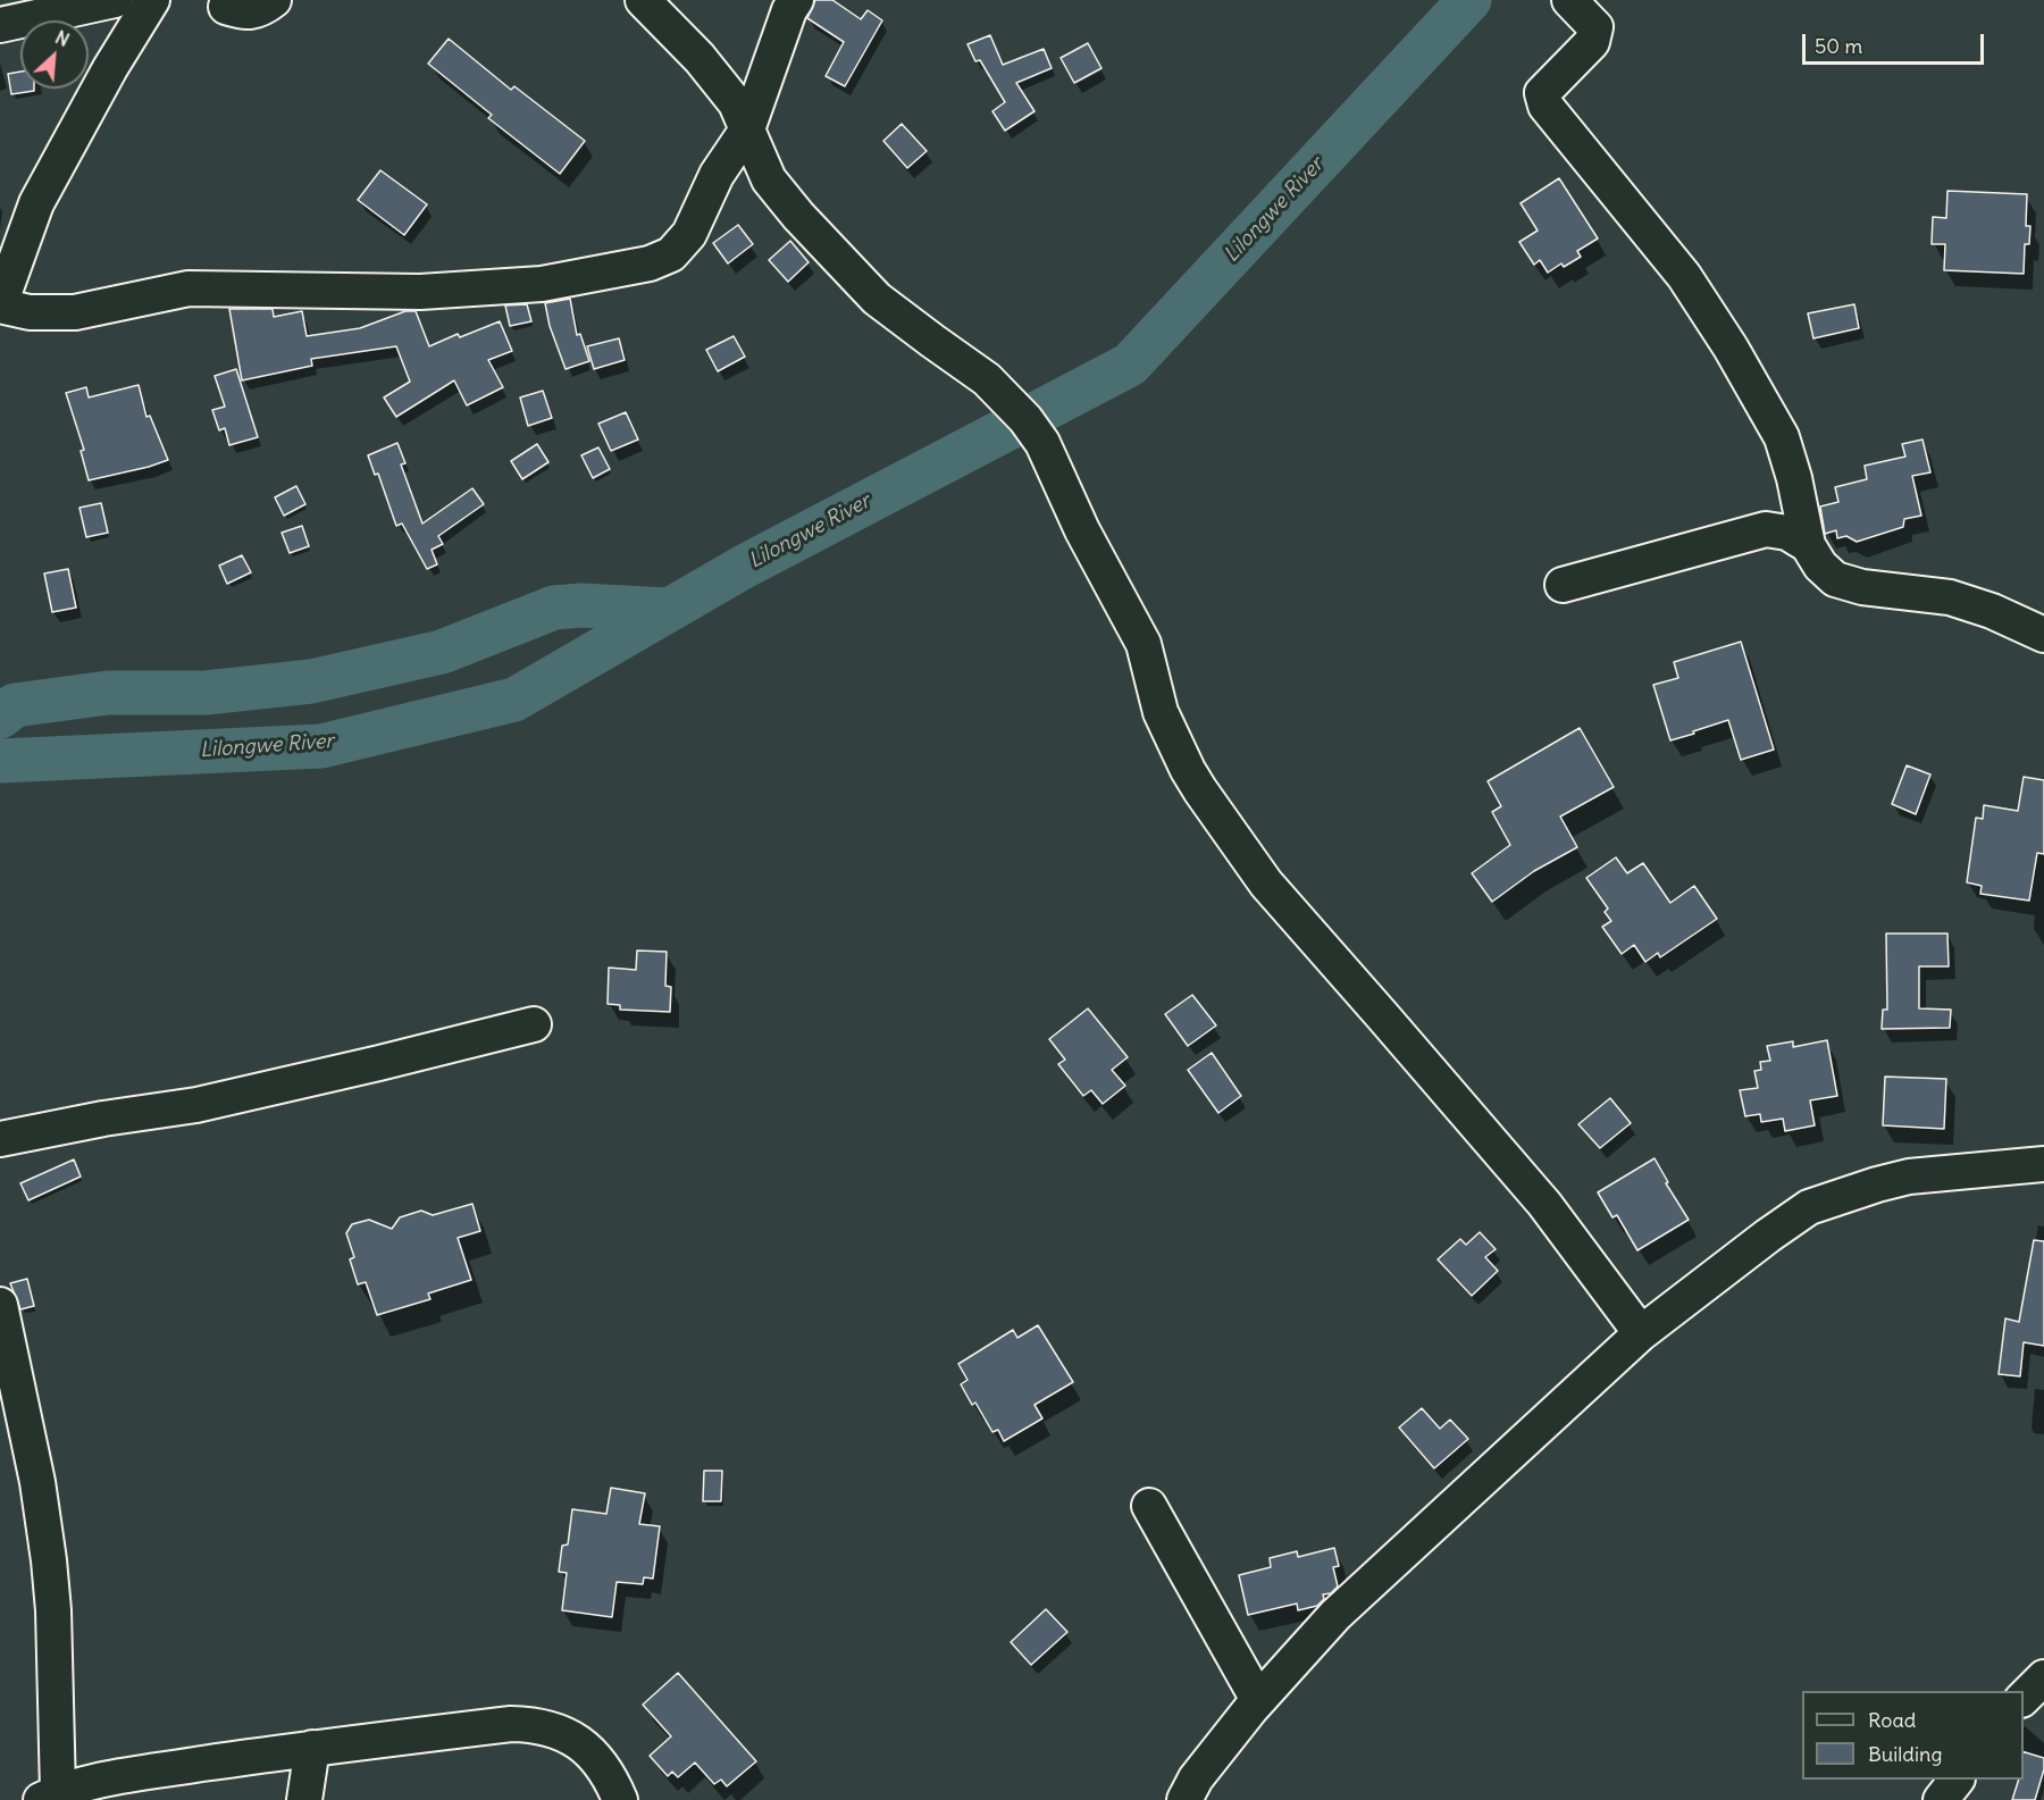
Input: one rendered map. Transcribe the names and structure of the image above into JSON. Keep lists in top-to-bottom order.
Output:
{
  "water": ["Lilongwe River"],
  "legend": ["Road", "Building"],
  "scale_bar": "50 m",
  "north": "top right"
}
